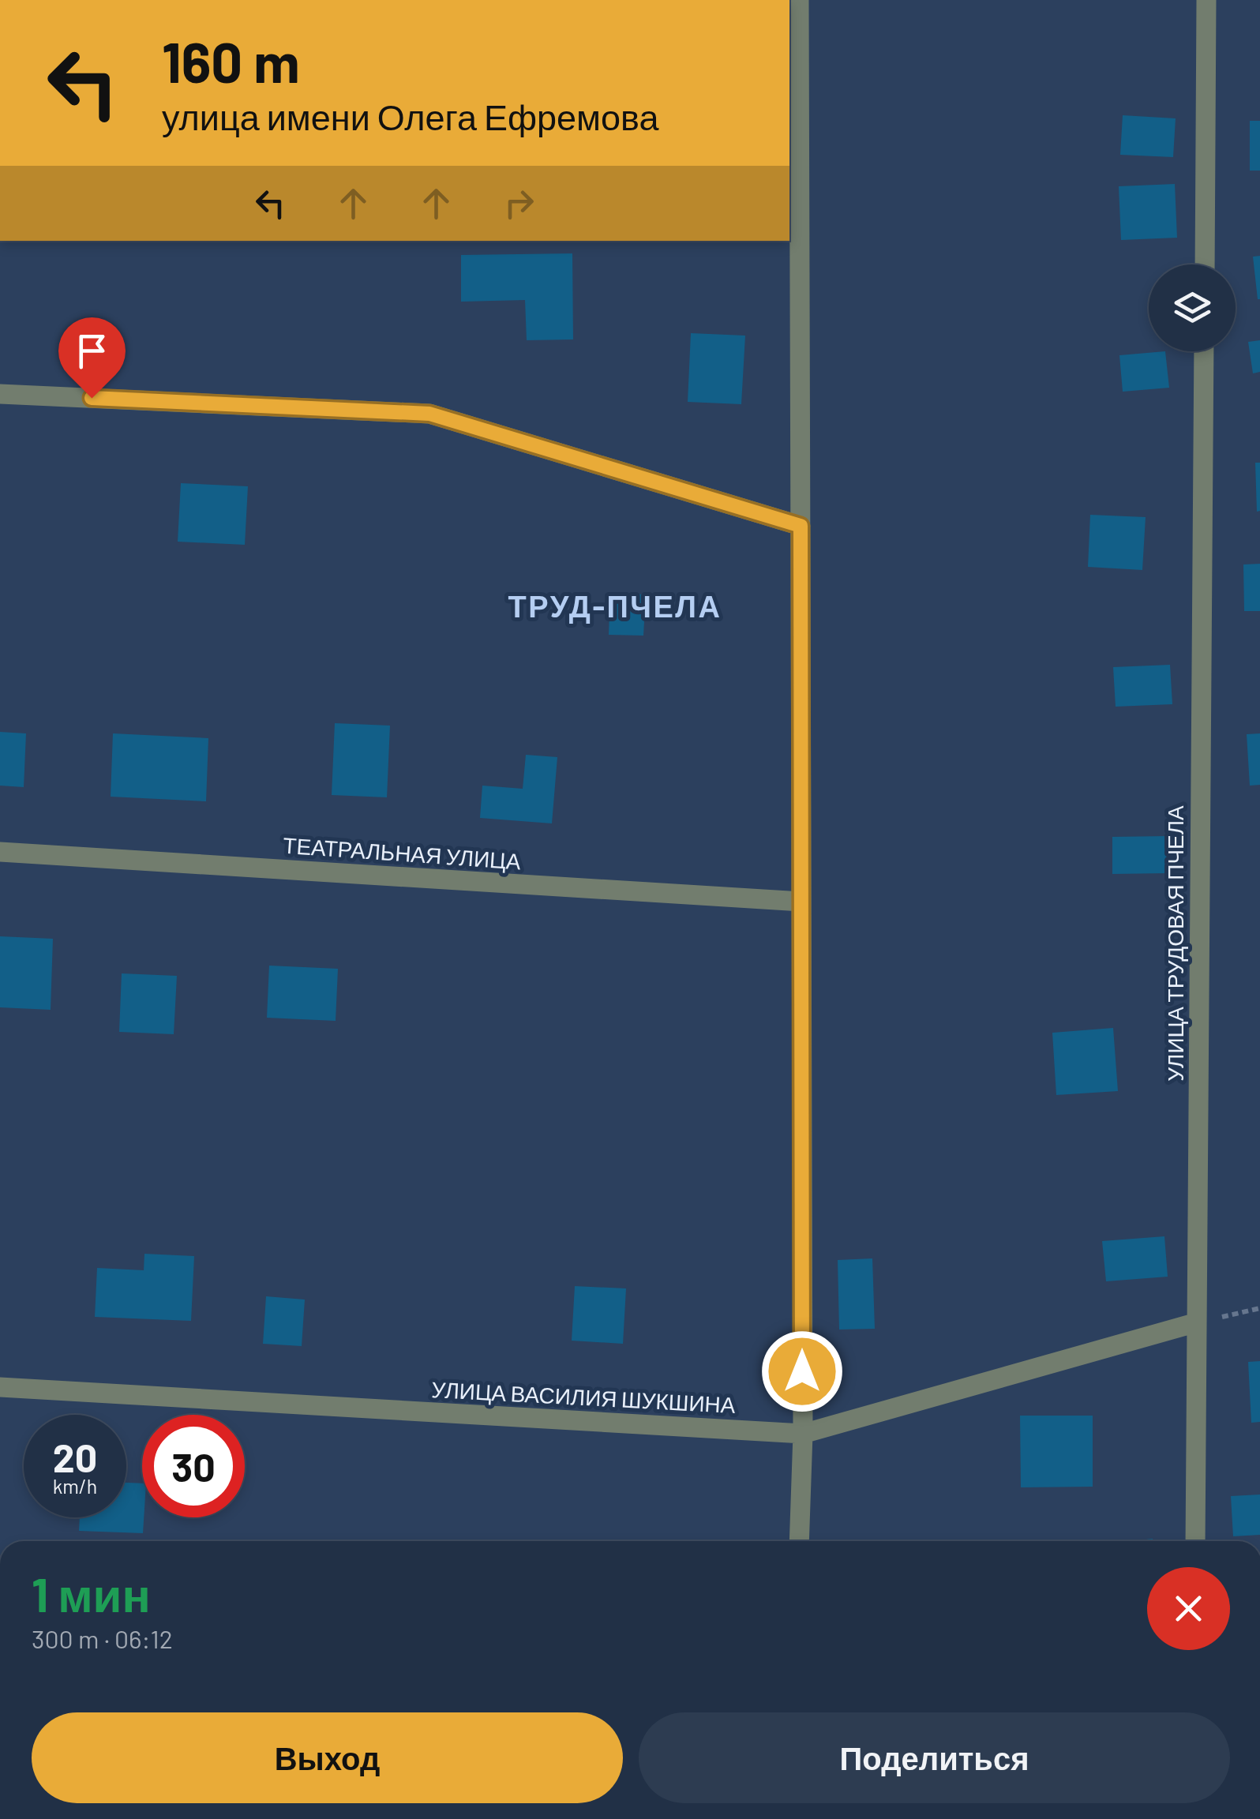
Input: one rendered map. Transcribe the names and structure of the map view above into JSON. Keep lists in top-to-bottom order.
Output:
{
  "streets": {
    "street": ["ТЕАТРАЛЬНАЯ УЛИЦА", "УЛИЦА ТРУДОВАЯ ПЧЕЛА", "УЛИЦА ВАСИЛИЯ ШУКШИНА"]
  },
  "crossings": [
    ["УЛИЦА ТРУДОВАЯ ПЧЕЛА", "УЛИЦА ВАСИЛИЯ ШУКШИНА"]
  ],
  "districts": ["ТРУД-ПЧЕЛА"],
  "page": {
    "turn": ["160 m", "улица имени Олега Ефремова"],
    "speed": "20 km/h",
    "limit": "30",
    "heading": ["1 мин", "300 m · 06:12"],
    "buttons": ["Выход", "Поделиться"]
  }
}
